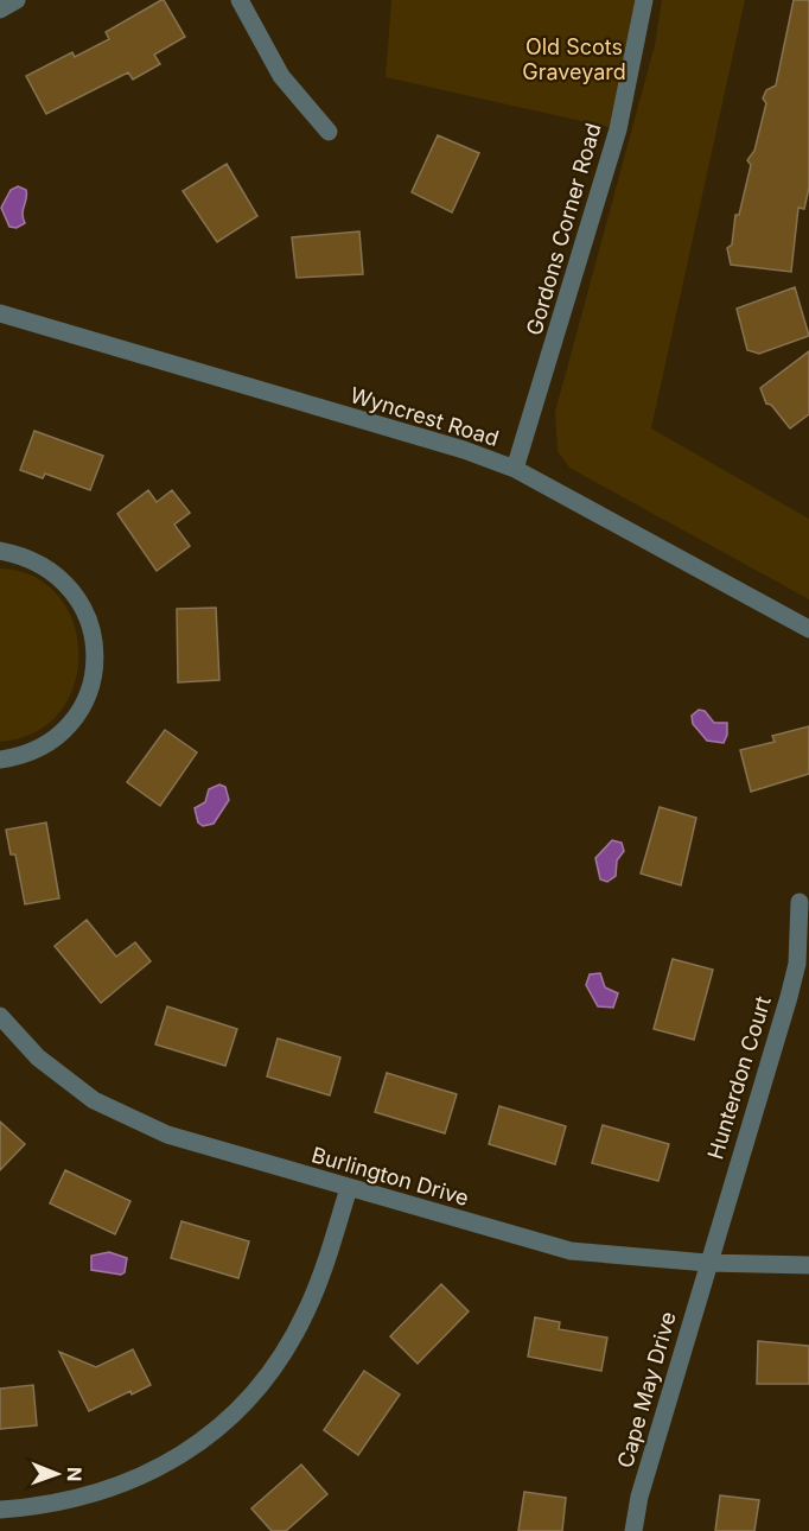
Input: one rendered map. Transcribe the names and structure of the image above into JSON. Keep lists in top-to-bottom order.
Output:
{
  "streets": {
    "street": [
      "Gordons Corner Road",
      "Wyncrest Road",
      "Hunterdon Court",
      "Burlington Drive",
      "Cape May Drive"
    ]
  },
  "crossings": [
    ["Gordons Corner Road", "Wyncrest Road"],
    ["Hunterdon Court", "Burlington Drive"],
    ["Hunterdon Court", "Cape May Drive"],
    ["Burlington Drive", "Cape May Drive"]
  ],
  "parks": ["Old Scots Graveyard"],
  "north": "right"
}
